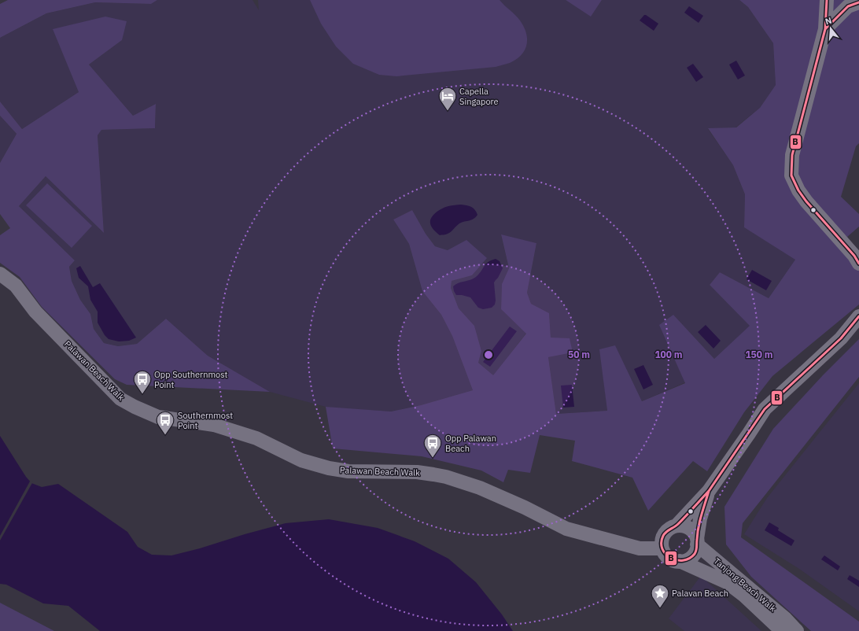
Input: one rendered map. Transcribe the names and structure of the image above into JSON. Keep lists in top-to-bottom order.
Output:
{
  "streets": {
    "street": ["Palawan Beach Walk", "Tanjong Beach Walk"]
  },
  "crossings": [
    ["Palawan Beach Walk", "Tanjong Beach Walk"]
  ],
  "places": {
    "hotel": ["Capella Singapore"],
    "bus stop": ["Opp Southernmost Point", "Southernmost Point", "Opp Palawan Beach"],
    "place": ["Palavan Beach"]
  },
  "lines": ["transit line B"],
  "north": "top",
  "rings": ["50 m", "100 m", "150 m"]
}
